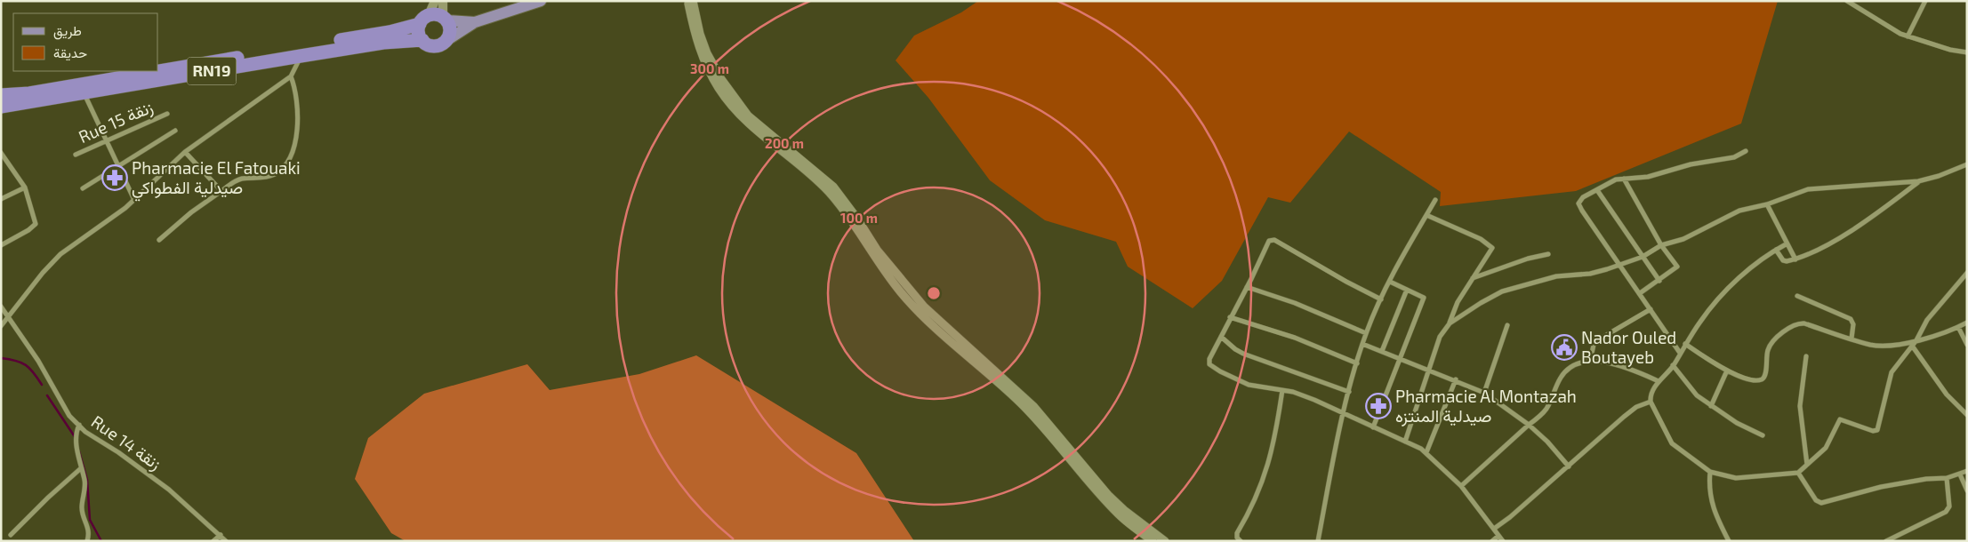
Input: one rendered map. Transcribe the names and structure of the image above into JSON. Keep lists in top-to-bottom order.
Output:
{
  "streets": {
    "highway": ["RN19"],
    "street": ["Rue 15 زنقة", "Rue 14 زنقة"]
  },
  "places": {
    "pharmacy": ["Pharmacie El Fatouaki صيدلية الفطواكي", "Pharmacie Al Montazah صيدلية المنتزه"],
    "public building": ["Nador Ouled Boutayeb"]
  },
  "legend": ["طريق", "حديقة"],
  "rings": ["300 m", "200 m", "100 m"]
}
